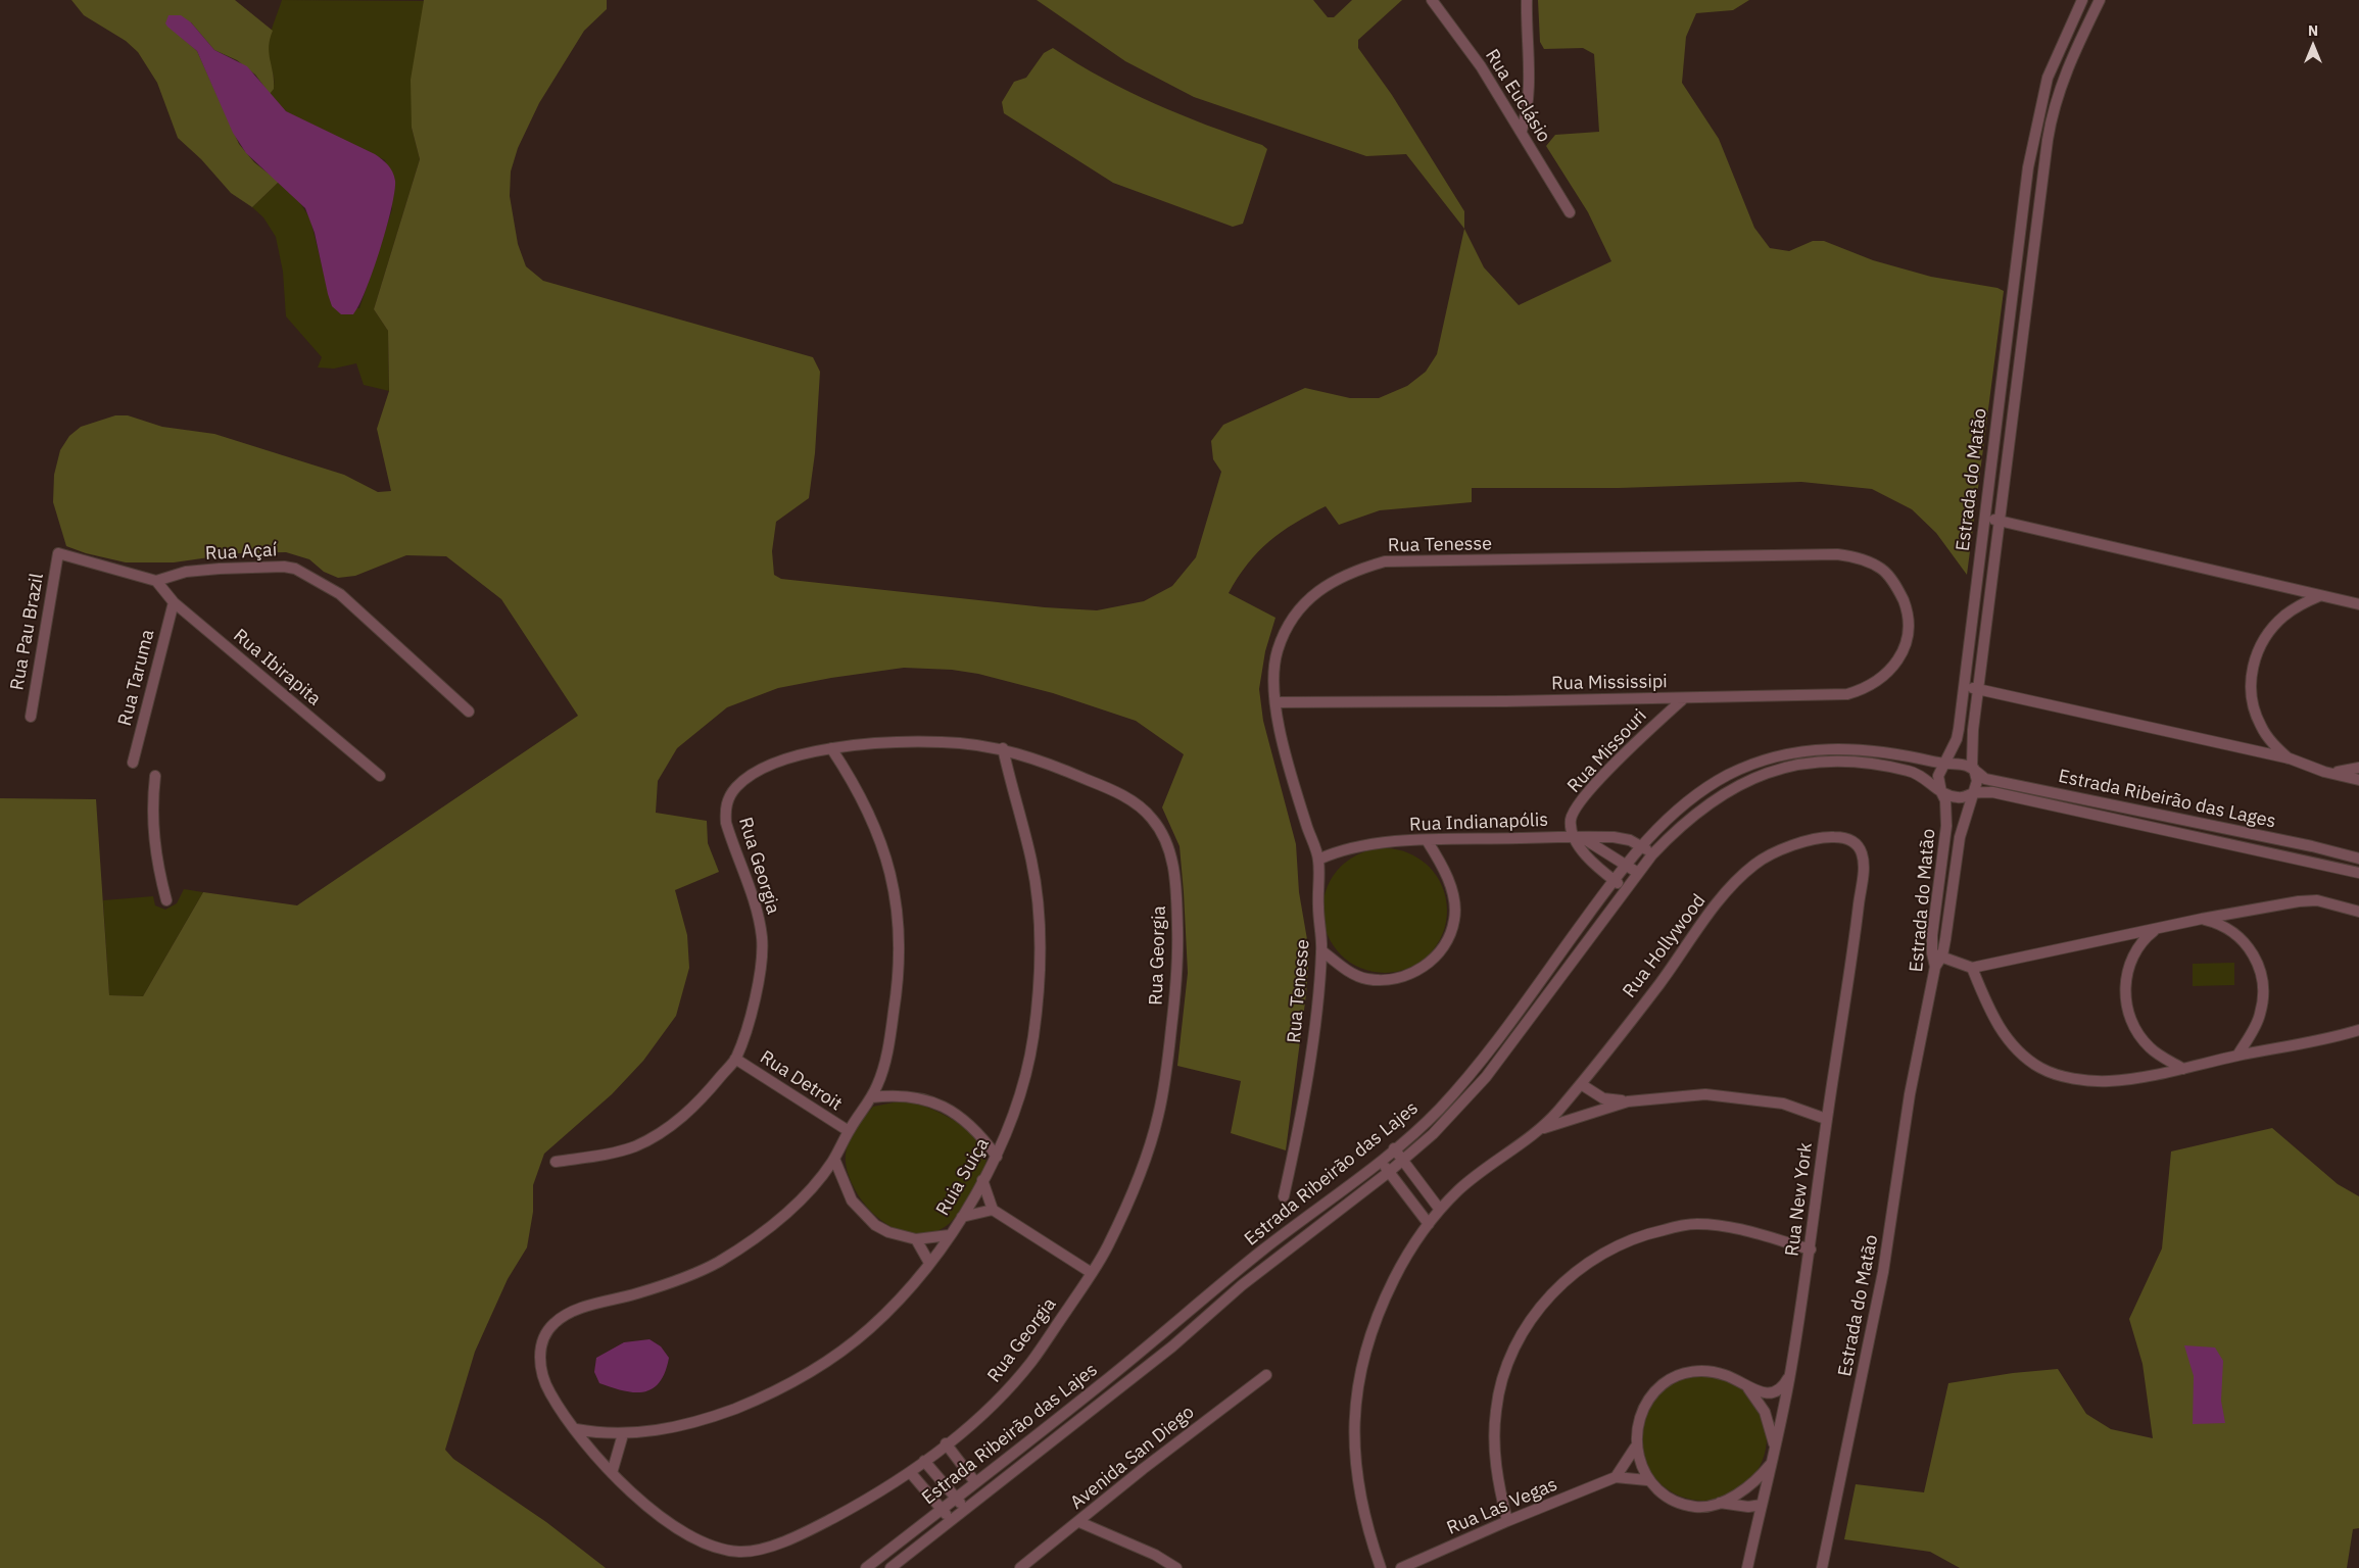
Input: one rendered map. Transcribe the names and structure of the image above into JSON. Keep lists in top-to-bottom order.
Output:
{
  "streets": {
    "street": [
      "Rua Euclásio",
      "Estrada do Matão",
      "Rua Tenesse",
      "Rua Açaí",
      "Rua Pau Brazil",
      "Rua Ibirapita",
      "Rua Taruma",
      "Rua Mississipi",
      "Rua Missouri",
      "Estrada Ribeirão das Lages",
      "Rua Indianapólis",
      "Rua Georgia",
      "Rua Hollywood",
      "Rua Detroit",
      "Estrada Ribeirão das Lajes",
      "Ruia Suiça",
      "Rua New York",
      "Avenida San Diego",
      "Rua Las Vegas"
    ]
  },
  "crossings": [
    ["Estrada do Matão", "Estrada Ribeirão das Lages"],
    ["Estrada do Matão", "Estrada Ribeirão das Lajes"],
    ["Rua Tenesse", "Rua Mississipi"],
    ["Rua Tenesse", "Rua Indianapólis"],
    ["Rua Açaí", "Rua Pau Brazil"],
    ["Rua Açaí", "Rua Ibirapita"],
    ["Rua Pau Brazil", "Rua Ibirapita"],
    ["Rua Ibirapita", "Rua Taruma"],
    ["Rua Mississipi", "Rua Missouri"],
    ["Rua Missouri", "Rua Indianapólis"],
    ["Estrada Ribeirão das Lages", "Estrada Ribeirão das Lajes"],
    ["Rua Indianapólis", "Estrada Ribeirão das Lajes"],
    ["Rua Georgia", "Rua Detroit"],
    ["Rua Georgia", "Ruia Suiça"],
    ["Rua Hollywood", "Rua New York"],
    ["Rua Detroit", "Ruia Suiça"],
    ["Rua New York", "Rua Las Vegas"]
  ],
  "north": "top"
}
